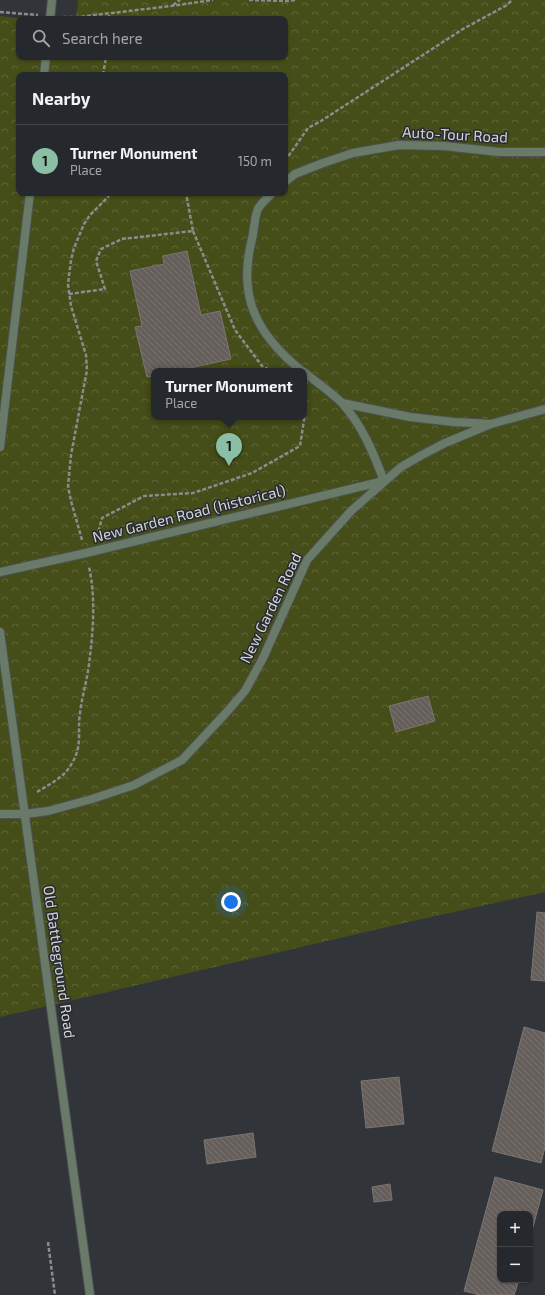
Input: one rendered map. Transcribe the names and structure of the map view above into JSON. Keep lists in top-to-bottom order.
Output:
{
  "streets": {
    "street": [
      "Auto-Tour Road",
      "New Garden Road (historical)",
      "New Garden Road",
      "Old Battleground Road"
    ]
  },
  "crossings": [
    ["New Garden Road (historical)", "New Garden Road"],
    ["New Garden Road", "Old Battleground Road"]
  ],
  "page": {
    "search": "Search here",
    "heading": "Nearby",
    "list": [
      {
        "mark": "1",
        "name": "Turner Monument",
        "note": "Place",
        "value": "150 m"
      }
    ],
    "popup": ["Turner Monument", "Place"],
    "pins": "1",
    "map_buttons": ["+", "−"]
  }
}
